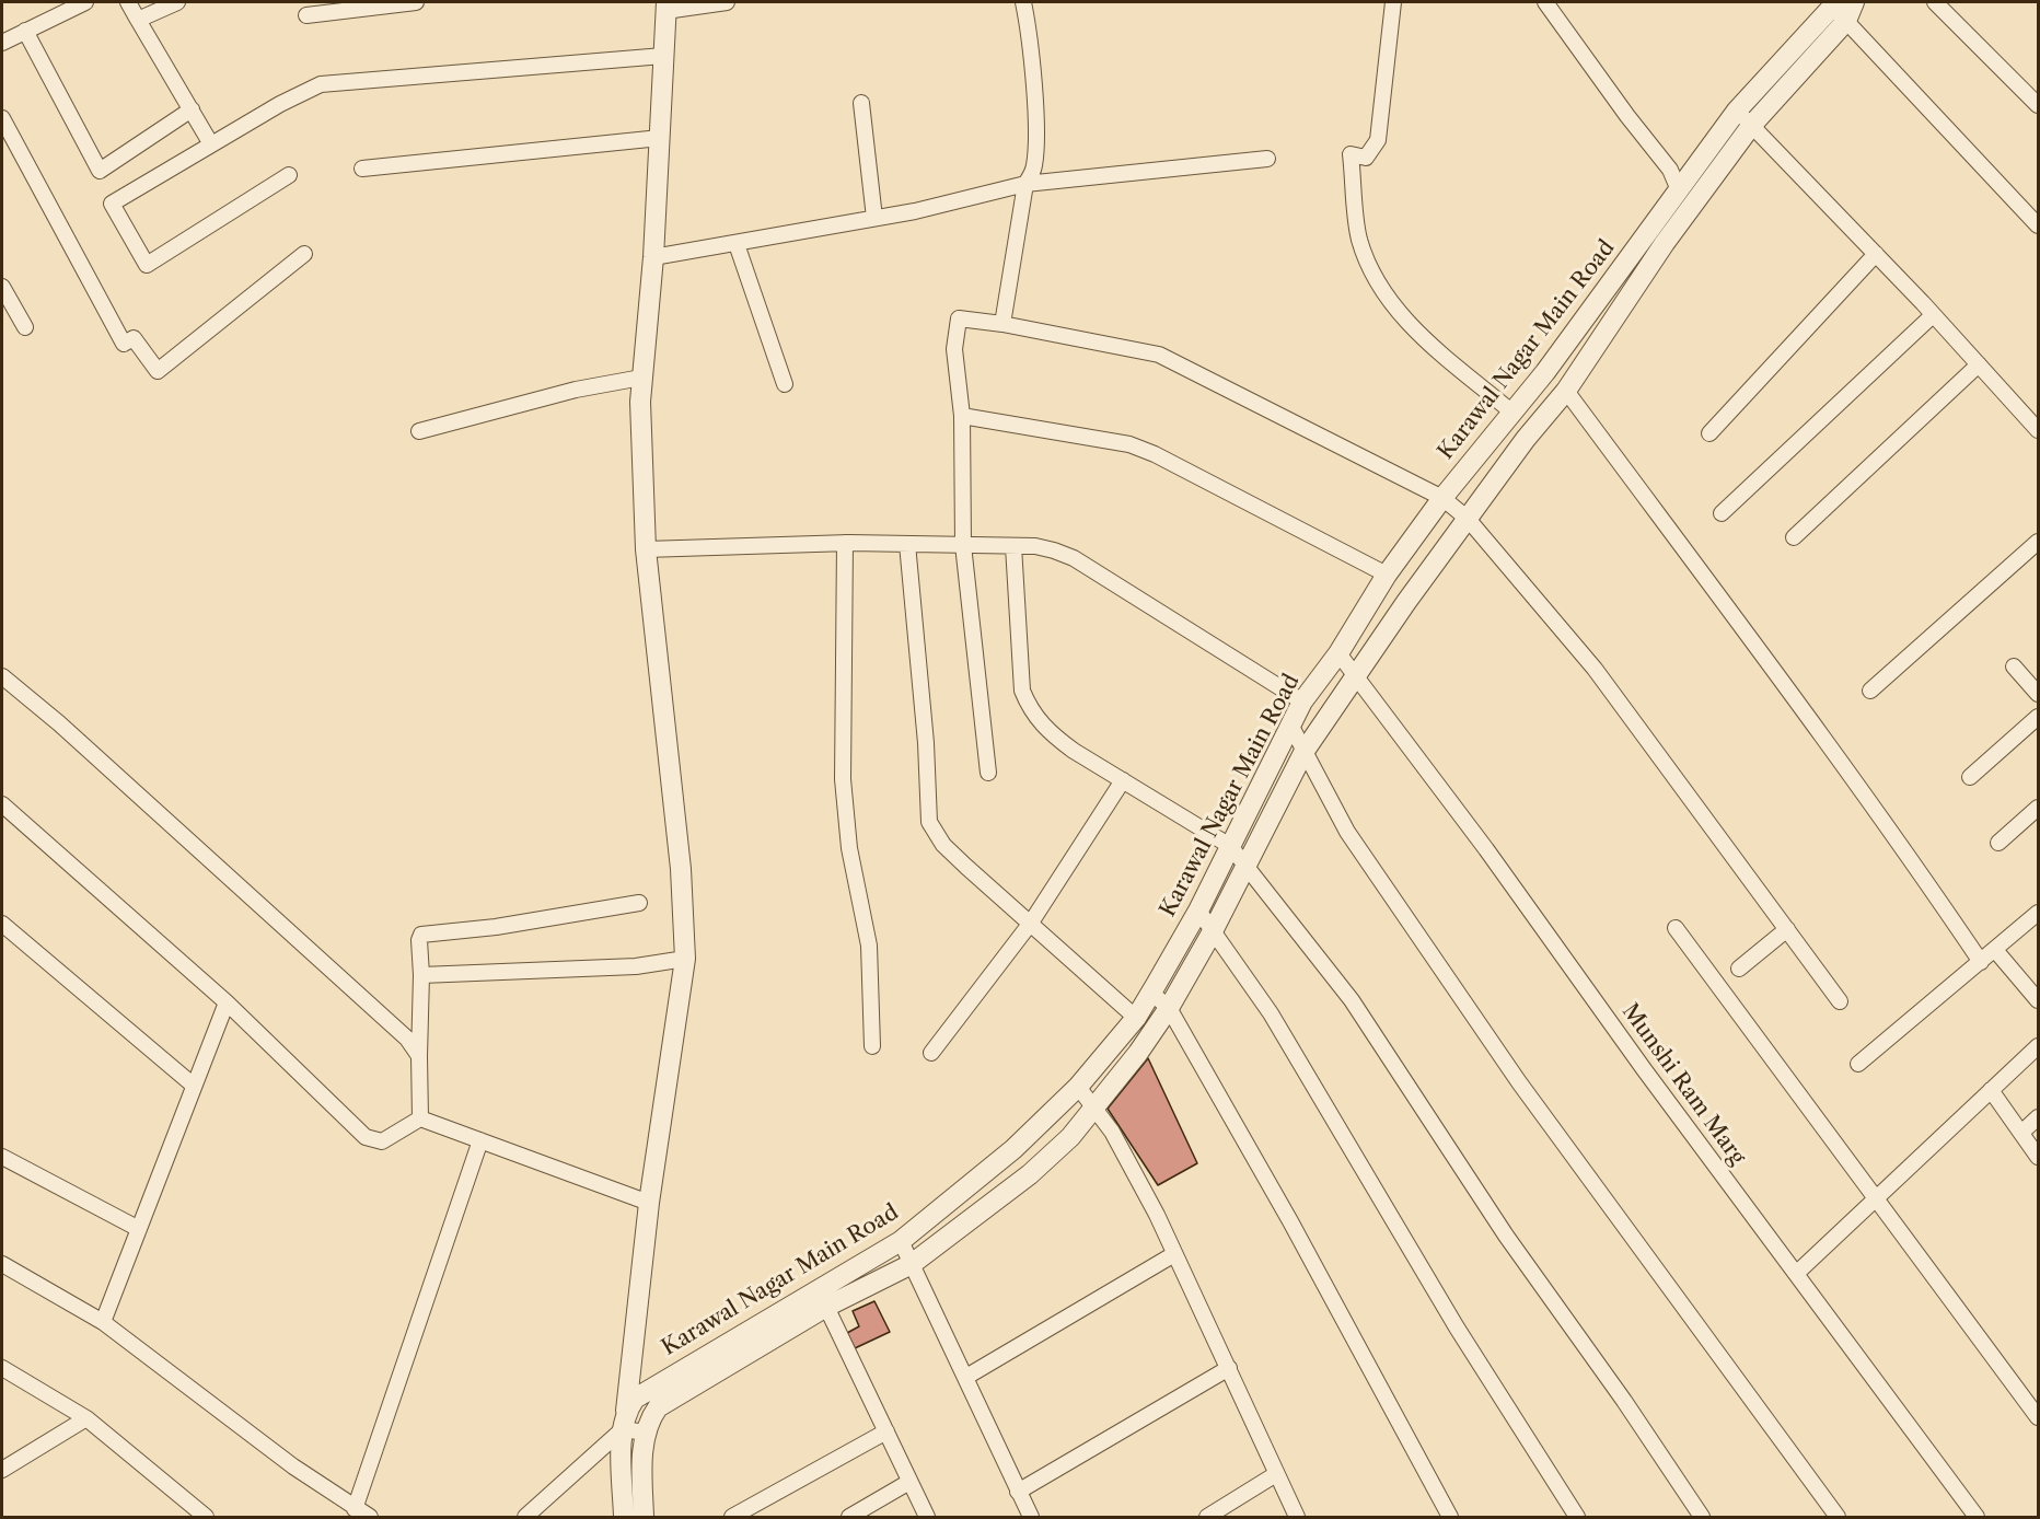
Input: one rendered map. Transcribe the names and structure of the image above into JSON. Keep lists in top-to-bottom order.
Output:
{
  "streets": {
    "street": ["Karawal Nagar Main Road", "Munshi Ram Marg"]
  },
  "crossings": [
    ["Karawal Nagar Main Road", "Munshi Ram Marg"]
  ]
}
